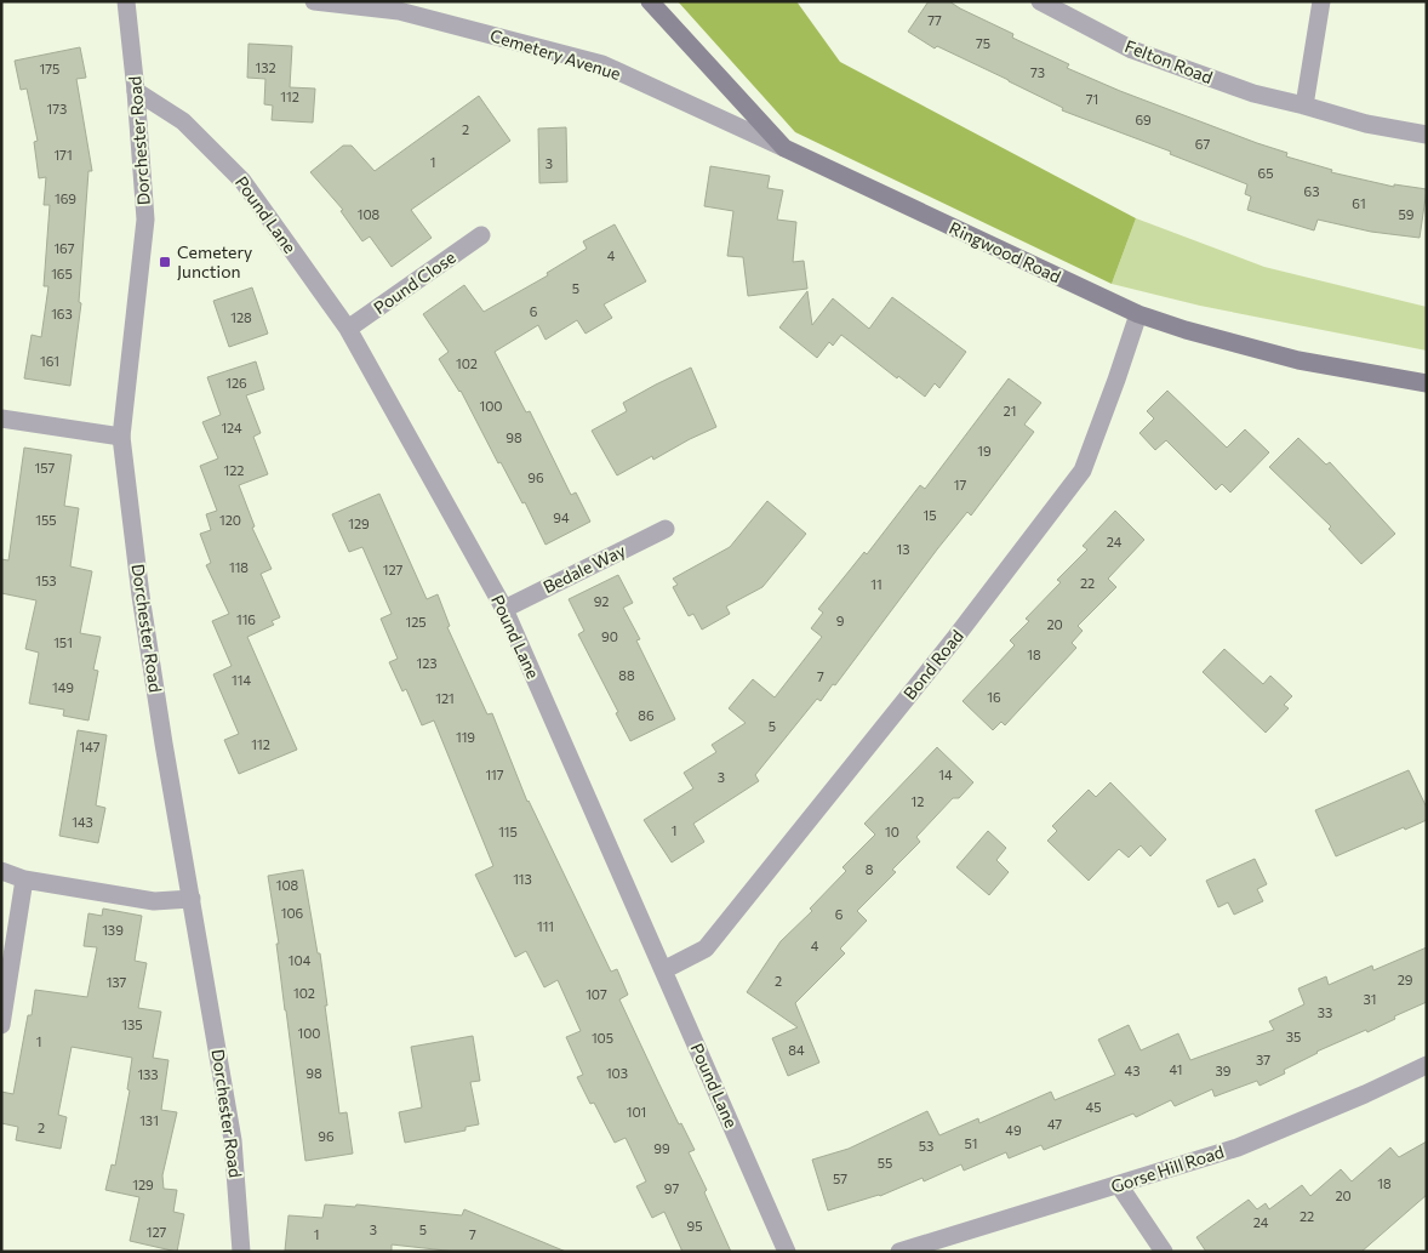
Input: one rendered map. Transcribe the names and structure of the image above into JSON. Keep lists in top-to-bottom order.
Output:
{
  "streets": {
    "main road": ["Ringwood Road"],
    "street": [
      "Cemetery Avenue",
      "Felton Road",
      "Dorchester Road",
      "Pound Lane",
      "Pound Close",
      "Bedale Way",
      "Bond Road",
      "Gorse Hill Road"
    ]
  },
  "crossings": [
    ["Cemetery Avenue", "Ringwood Road"],
    ["Dorchester Road", "Pound Lane"],
    ["Pound Lane", "Pound Close"],
    ["Pound Lane", "Bedale Way"],
    ["Pound Lane", "Bond Road"],
    ["Ringwood Road", "Bond Road"]
  ],
  "places": {
    "transit": ["Cemetery Junction"]
  },
  "house_numbers": [
    "77",
    "75",
    "132",
    "175",
    "73",
    "112",
    "71",
    "173",
    "69",
    "2",
    "67",
    "171",
    "1",
    "3",
    "65",
    "63",
    "169",
    "61",
    "108",
    "59",
    "167",
    "4",
    "165",
    "5",
    "6",
    "163",
    "128",
    "161",
    "102",
    "126",
    "100",
    "21",
    "124",
    "98",
    "19",
    "157",
    "122",
    "96",
    "17",
    "15",
    "94",
    "155",
    "120",
    "129",
    "24",
    "13",
    "118",
    "127",
    "153",
    "22",
    "11",
    "92",
    "116",
    "9",
    "125",
    "20",
    "90",
    "151",
    "18",
    "123",
    "88",
    "7",
    "114",
    "149",
    "16",
    "121",
    "86",
    "5",
    "119",
    "112",
    "147",
    "117",
    "14",
    "3",
    "12",
    "143",
    "1",
    "115",
    "10",
    "8",
    "113",
    "108",
    "106",
    "6",
    "111",
    "139",
    "4",
    "104",
    "29",
    "2",
    "137",
    "102",
    "107",
    "31",
    "33",
    "135",
    "100",
    "35",
    "105",
    "1",
    "84",
    "37",
    "41",
    "43",
    "39",
    "98",
    "103",
    "133",
    "45",
    "101",
    "131",
    "47",
    "2",
    "49",
    "96",
    "51",
    "53",
    "99",
    "55",
    "57",
    "18",
    "129",
    "97",
    "20",
    "22",
    "24",
    "95",
    "3",
    "5",
    "127",
    "1",
    "7"
  ]
}
